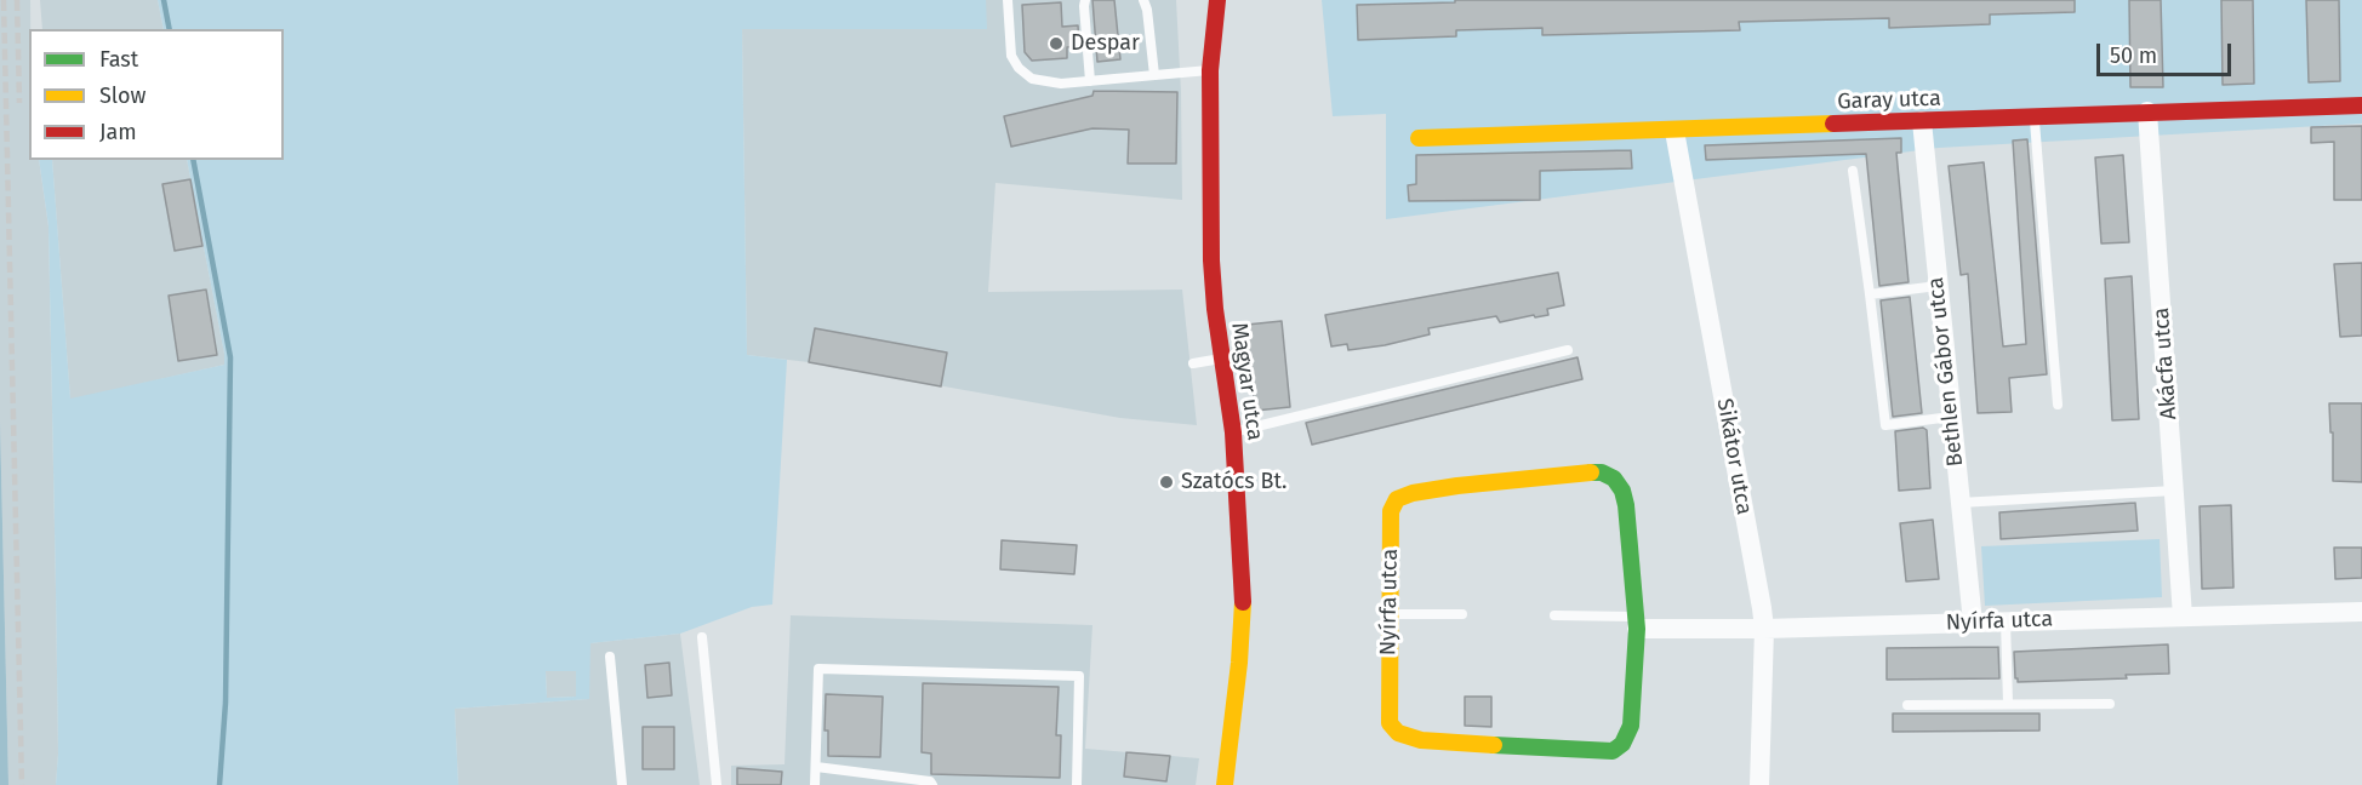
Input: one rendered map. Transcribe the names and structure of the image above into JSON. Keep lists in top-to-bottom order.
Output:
{
  "streets": {
    "street": [
      "Garay utca",
      "Akácfa utca",
      "Bethlen Gábor utca",
      "Magyar utca",
      "Sikátor utca",
      "Nyírfa utca"
    ]
  },
  "crossings": [
    ["Garay utca", "Akácfa utca"],
    ["Garay utca", "Bethlen Gábor utca"],
    ["Garay utca", "Sikátor utca"],
    ["Akácfa utca", "Nyírfa utca"],
    ["Bethlen Gábor utca", "Nyírfa utca"],
    ["Sikátor utca", "Nyírfa utca"]
  ],
  "places": ["Despar", "Szatócs Bt."],
  "legend": ["Fast", "Slow", "Jam"],
  "scale_bar": "50 m"
}
